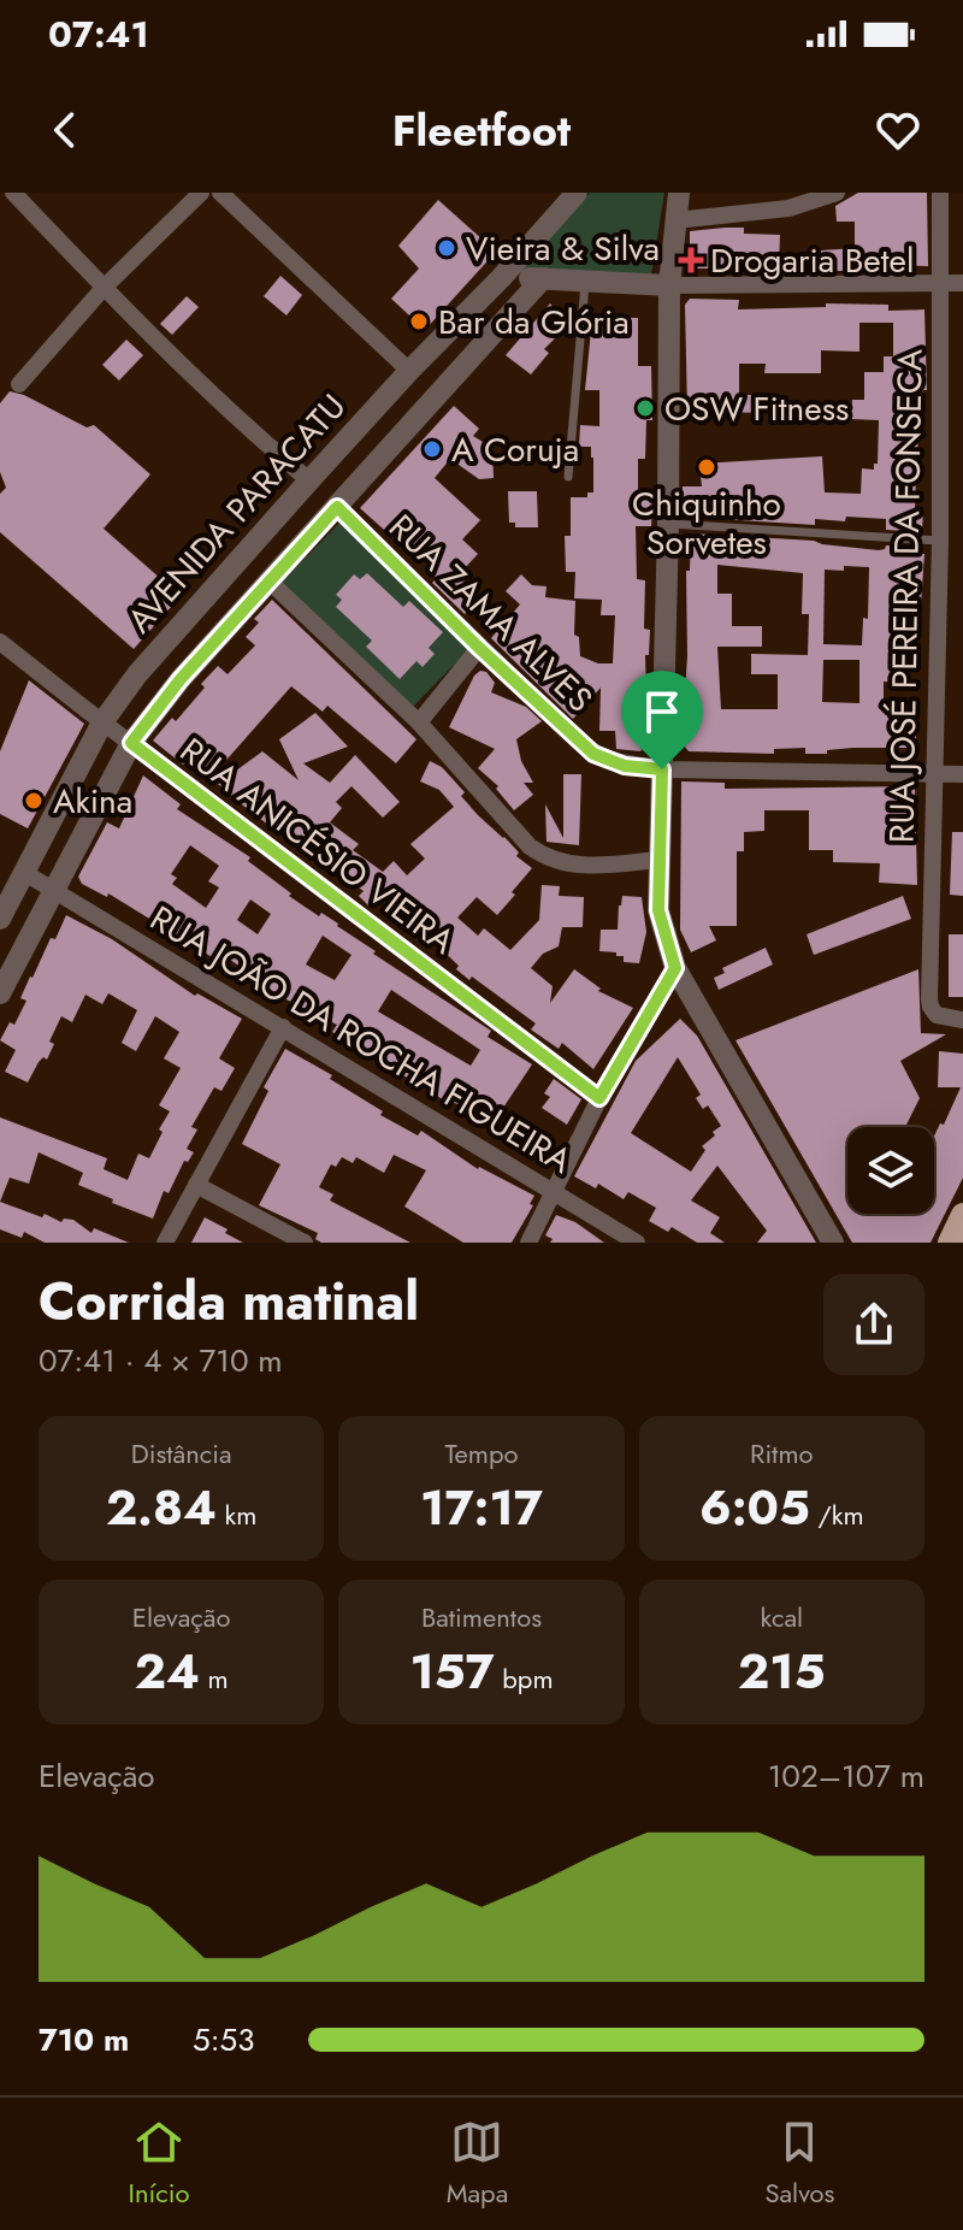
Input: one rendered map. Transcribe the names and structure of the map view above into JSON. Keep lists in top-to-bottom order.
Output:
{
  "streets": {
    "street": [
      "AVENIDA PARACATU",
      "RUA JOSÉ PEREIRA DA FONSECA",
      "RUA ZAMA ALVES",
      "RUA ANICÉSIO VIEIRA",
      "RUA JOÃO DA ROCHA FIGUEIRA"
    ]
  },
  "crossings": [
    ["AVENIDA PARACATU", "RUA ZAMA ALVES"],
    ["AVENIDA PARACATU", "RUA ANICÉSIO VIEIRA"],
    ["AVENIDA PARACATU", "RUA JOÃO DA ROCHA FIGUEIRA"],
    ["RUA JOSÉ PEREIRA DA FONSECA", "RUA ZAMA ALVES"]
  ],
  "places": {
    "other": [
      "Vieira & Silva",
      "Bar da Glória",
      "OSW Fitness",
      "A Coruja",
      "Chiquinho Sorvetes",
      "Akina"
    ],
    "health": ["Drogaria Betel"]
  },
  "page": {
    "status": "07:41",
    "header": "Fleetfoot",
    "heading": ["Corrida matinal", "07:41 · 4 × 710 m"],
    "stats": [
      ["Distância", "2.84 km"],
      ["Tempo", "17:17"],
      ["Ritmo", "6:05 /km"],
      ["Elevação", "24 m"],
      ["Batimentos", "157 bpm"],
      ["kcal", "215"]
    ],
    "chart": ["Elevação", "102–107 m"],
    "list": [
      {
        "name": "710 m",
        "note": "5:53"
      }
    ],
    "tabs": ["Início", "Mapa", "Salvos"]
  }
}
